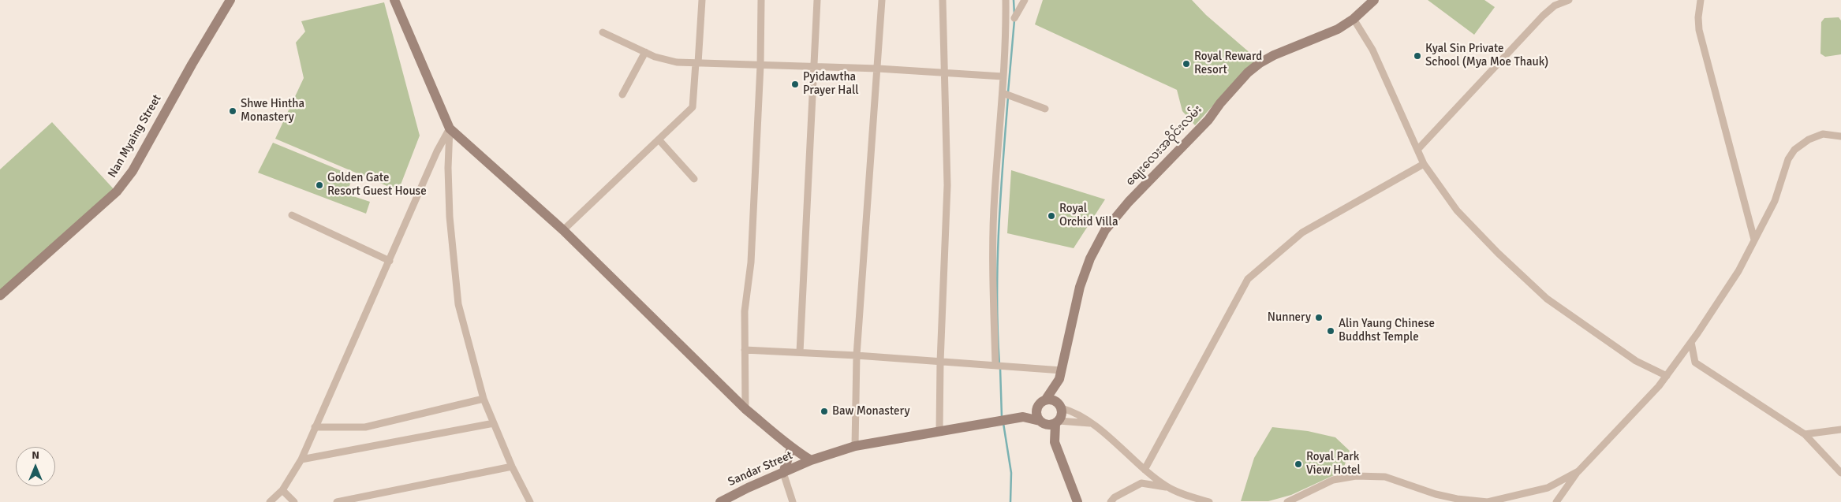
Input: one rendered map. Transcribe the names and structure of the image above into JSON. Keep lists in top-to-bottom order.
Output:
{
  "streets": {
    "street": ["Nan Myaing Street", "စျေးလေးအဝိုင်းလမ်း", "Sandar Street"]
  },
  "places": [
    "Kyal Sin Private School (Mya Moe Thauk)",
    "Royal Reward Resort",
    "Pyidawtha Prayer Hall",
    "Shwe Hintha Monastery",
    "Golden Gate Resort Guest House",
    "Royal Orchid Villa",
    "Nunnery",
    "Alin Yaung Chinese Buddhst Temple",
    "Baw Monastery",
    "Royal Park View Hotel"
  ],
  "north": "top"
}
